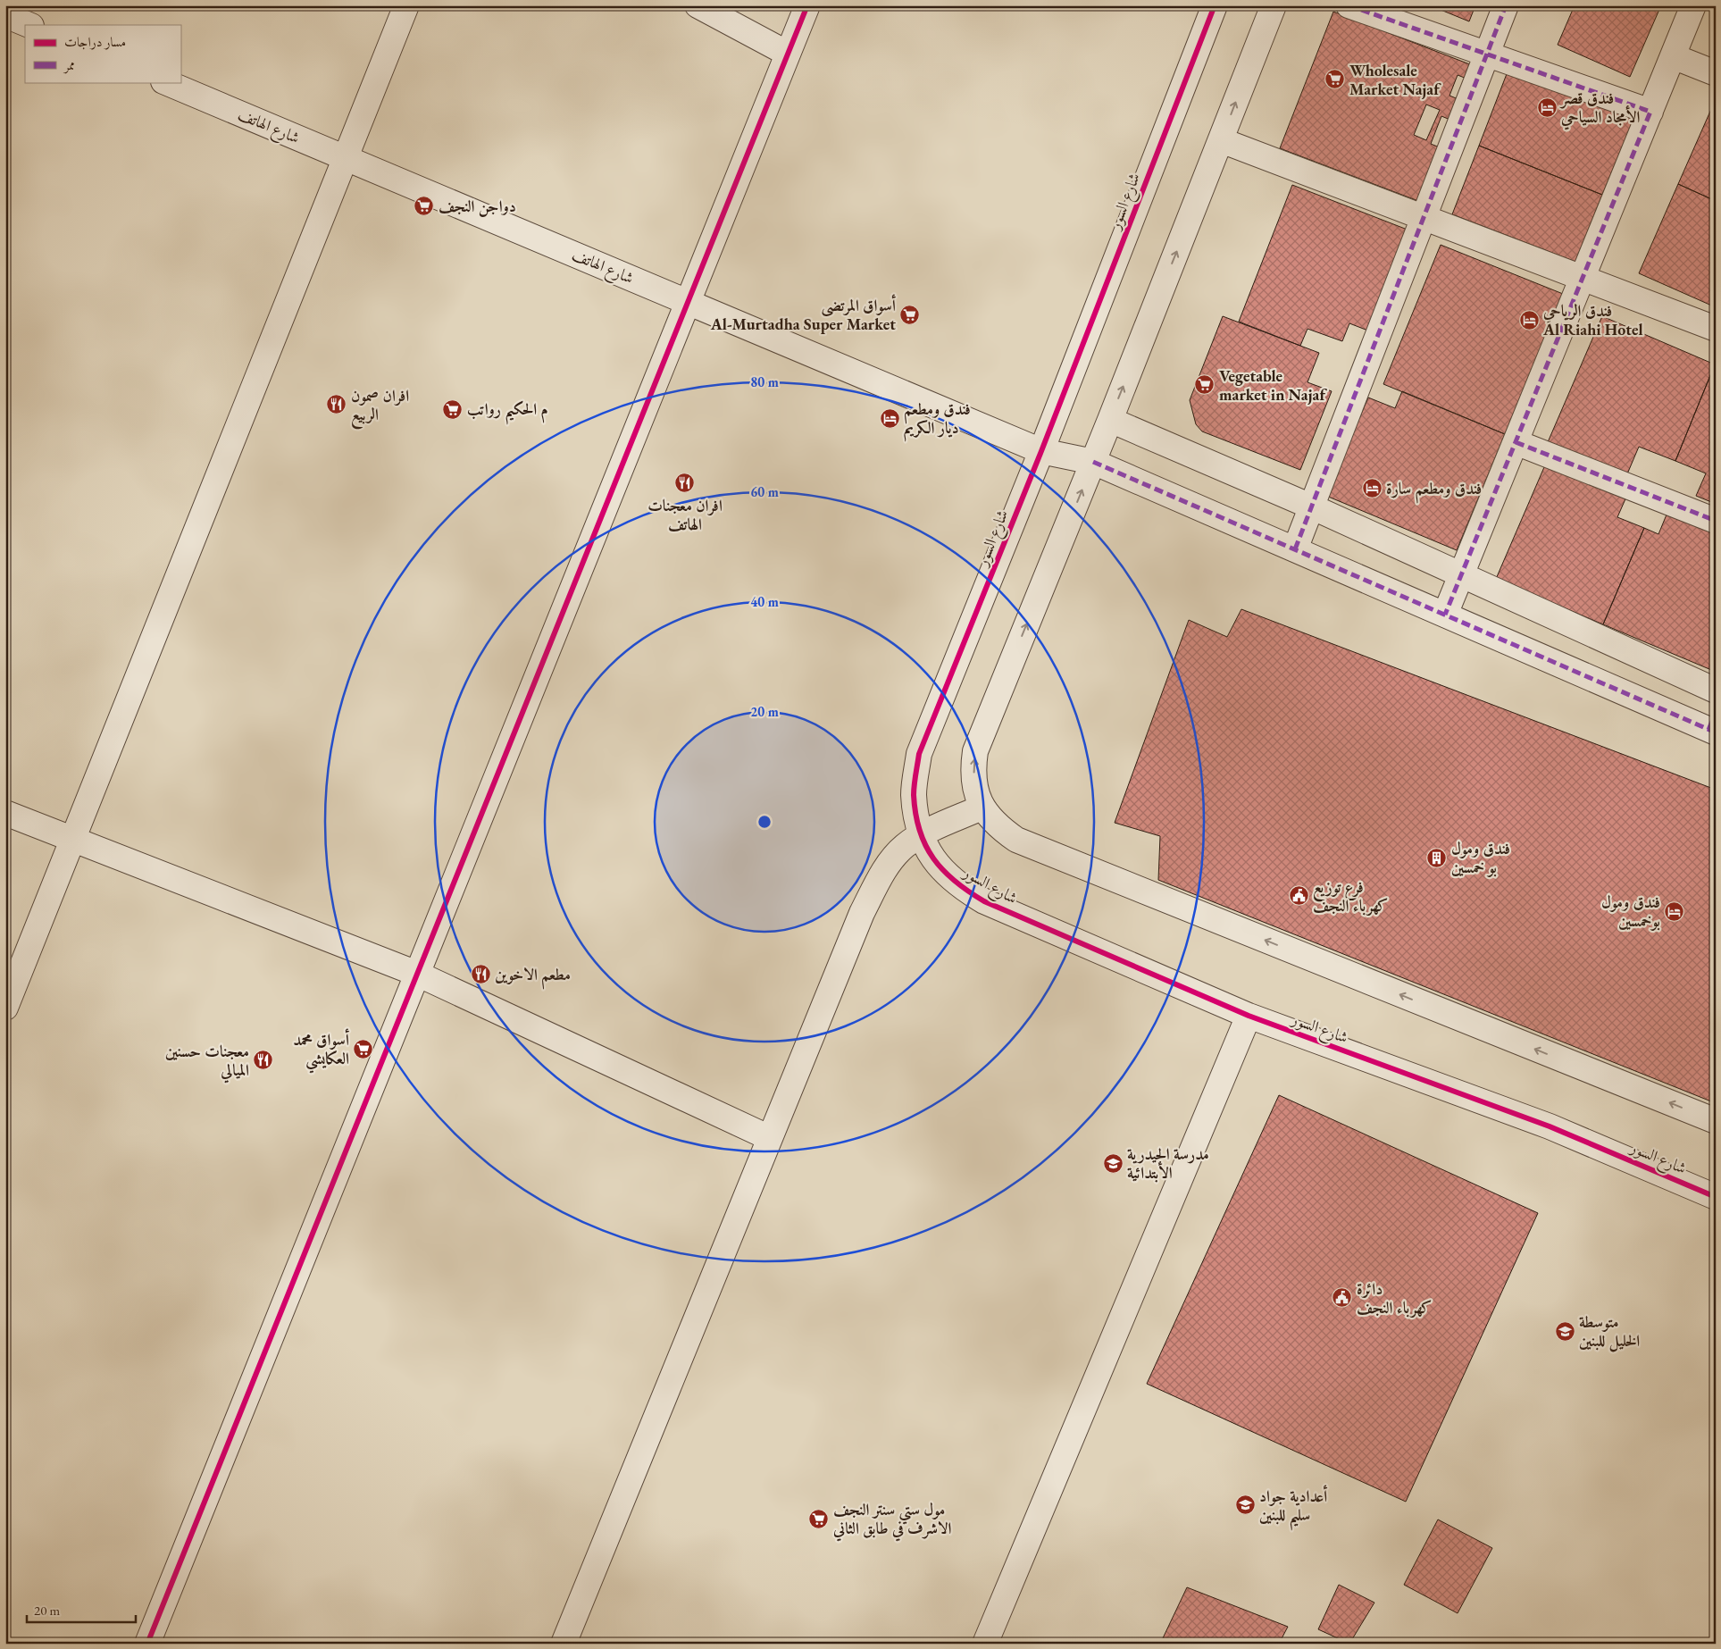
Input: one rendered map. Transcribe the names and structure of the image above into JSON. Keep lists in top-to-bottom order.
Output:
{
  "streets": {
    "street": ["شارع الهاتف", "شارع السور"]
  },
  "crossings": [
    ["شارع الهاتف", "شارع السور"]
  ],
  "places": {
    "supermarket": [
      "Wholesale Market Najaf",
      "دواجن النجف",
      "أسواق المرتضى Al-Murtadha Super Market",
      "Vegetable market in Najaf",
      "م الحكيم رواتب",
      "أسواق محمد العكايشي",
      "مول ستي سنتر النجف الاشرف في طابق الثاني"
    ],
    "hotel": [
      "فندق قصر الأمجاد السياحي",
      "فندق الرياحي Al Riahi Hotel",
      "فندق ومطعم ديار الكريم",
      "فندق ومطعم سارة",
      "فندق ومول بوخمسين"
    ],
    "restaurant": [
      "افران صمون الربيع",
      "افران معجنات الهاتف",
      "مطعم الاخوين",
      "معجنات حسنين الميالي"
    ],
    "building": ["فندق ومول بو خمسين"],
    "public building": ["فرع توزيع كهرباء النجف", "دائرة كهرباء النجف"],
    "school or university": ["مدرسة الحيدرية الأبتدائية", "متوسطة الخليل للبنين", "أعدادية جواد سليم للبنين"]
  },
  "legend": ["مسار دراجات", "ممر"],
  "scale_bar": "20 m",
  "rings": [
    "80 m",
    "60 m",
    "40 m",
    "20 m"
  ]
}
